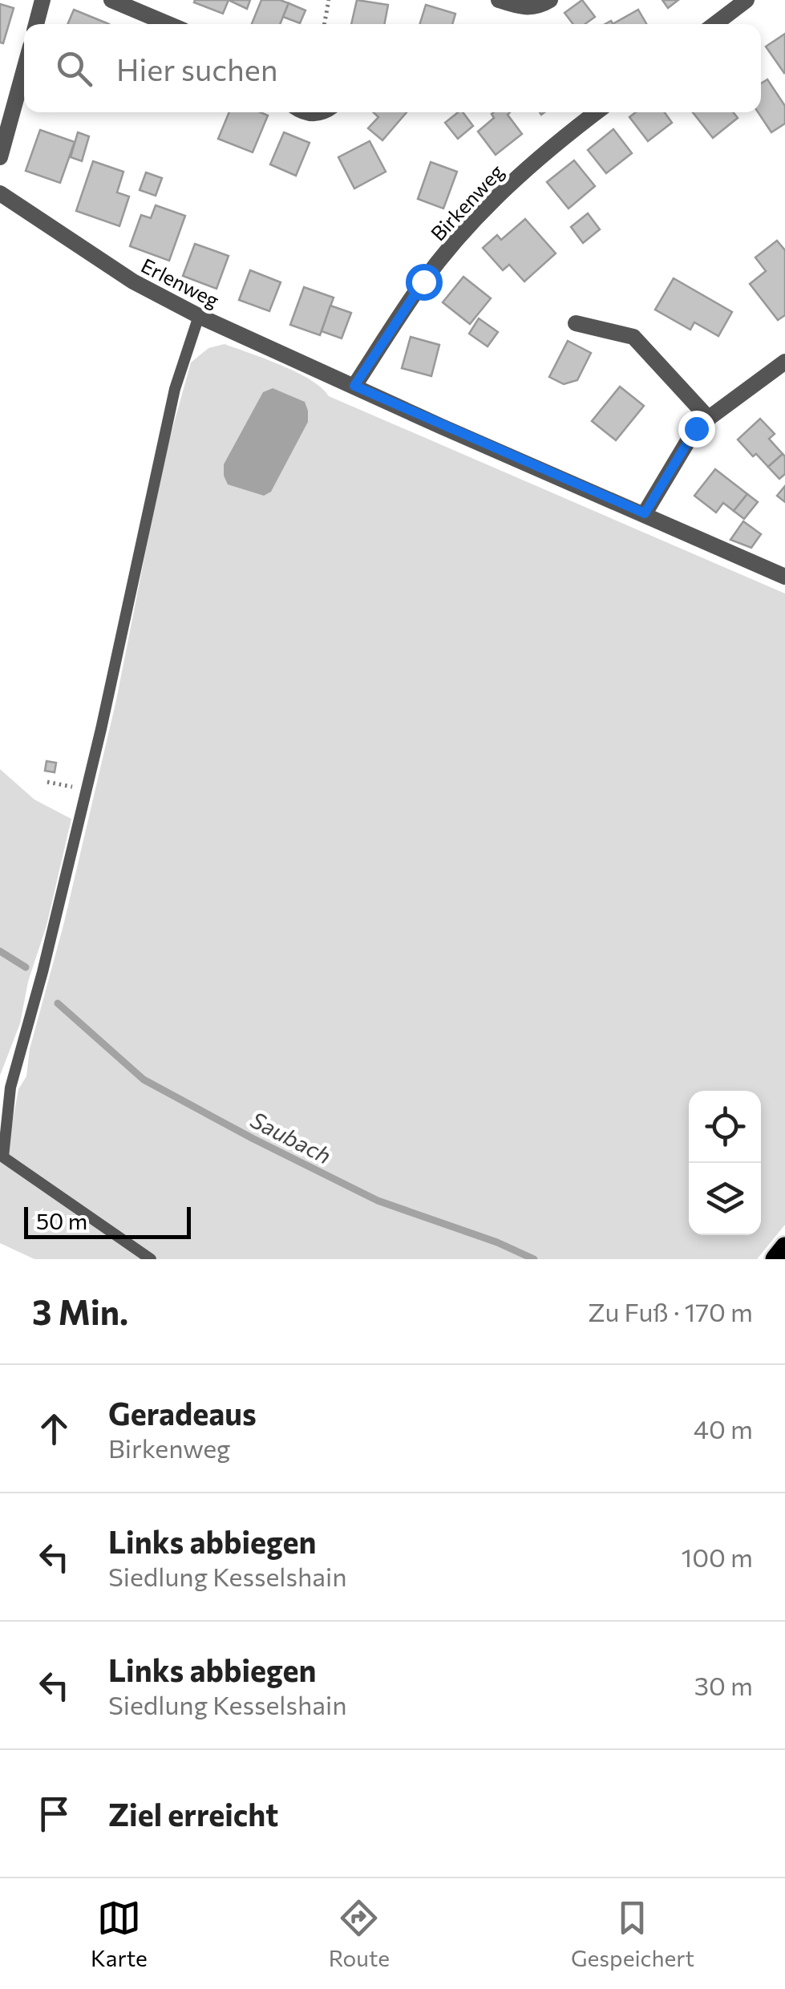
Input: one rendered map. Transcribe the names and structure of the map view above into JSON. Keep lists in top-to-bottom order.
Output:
{
  "streets": {
    "street": ["Birkenweg", "Erlenweg"]
  },
  "crossings": [
    ["Birkenweg", "Erlenweg"]
  ],
  "water": ["Saubach"],
  "scale_bar": "50 m",
  "page": {
    "search": "Hier suchen",
    "scale": "50 m",
    "heading": ["3 Min.", "Zu Fuß · 170 m"],
    "list": [
      ["Geradeaus", "Birkenweg", "40 m"],
      ["Links abbiegen", "Siedlung Kesselshain", "100 m"],
      ["Links abbiegen", "Siedlung Kesselshain", "30 m"],
      "Ziel erreicht"
    ],
    "nav": ["Karte", "Route", "Gespeichert"]
  }
}
